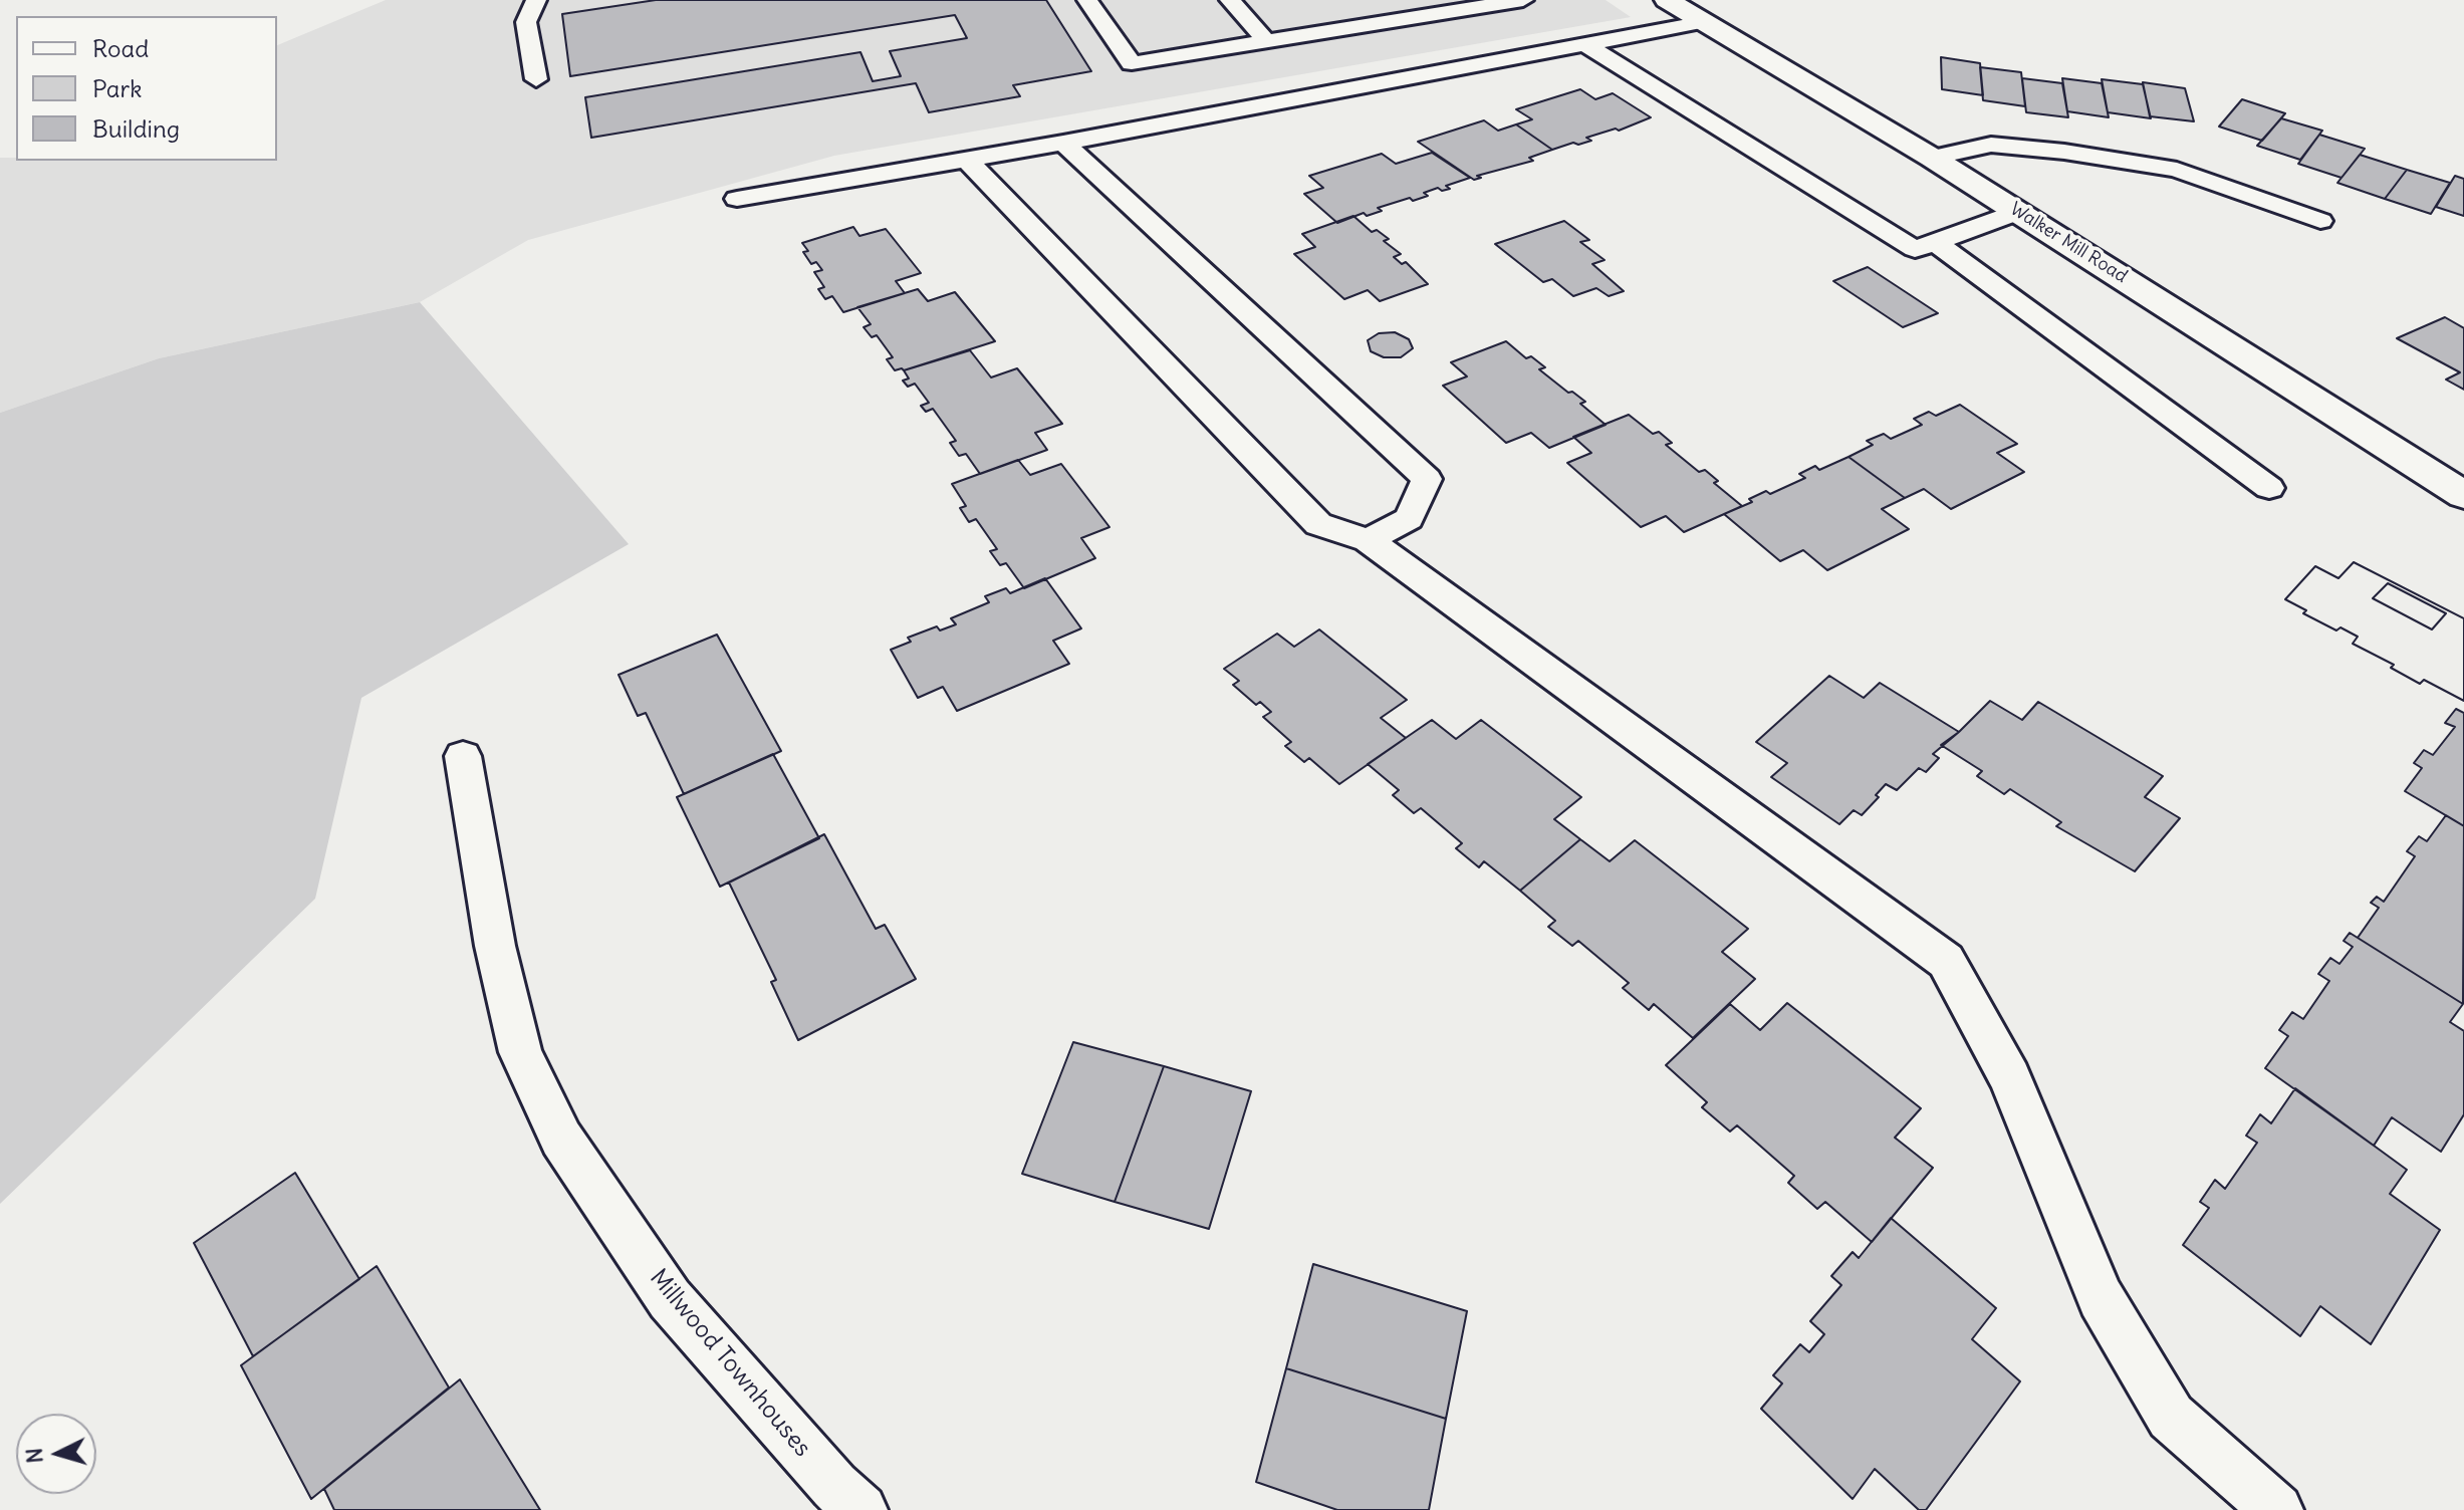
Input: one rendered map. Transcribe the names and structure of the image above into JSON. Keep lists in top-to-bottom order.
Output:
{
  "streets": {
    "main road": ["Walker Mill Road"],
    "lane": ["Millwood Townhouses"]
  },
  "legend": ["Road", "Park", "Building"],
  "north": "left"
}
